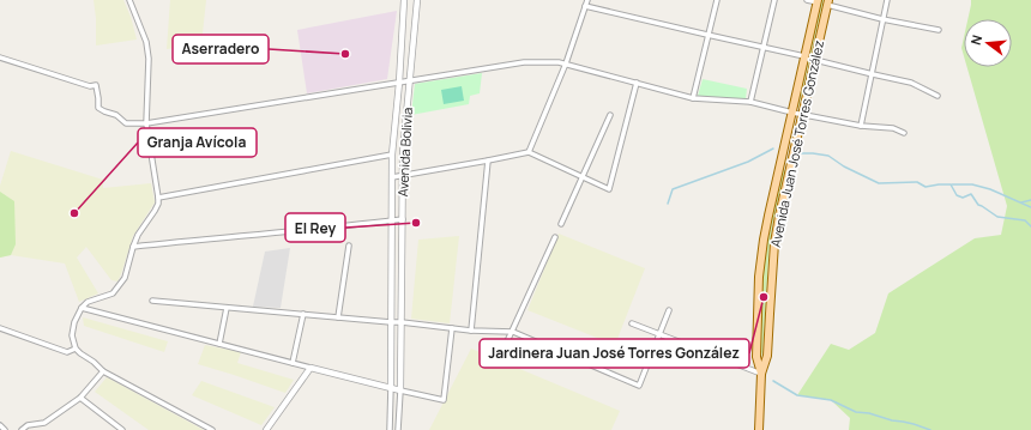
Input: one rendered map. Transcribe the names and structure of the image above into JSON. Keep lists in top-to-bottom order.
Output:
{
  "streets": {
    "main road": ["Avenida Juan José Torres González"],
    "street": ["Avenida Bolivia"]
  },
  "places": [
    "Aserradero",
    "Granja Avícola",
    "El Rey",
    "Jardinera Juan José Torres González"
  ],
  "north": "left"
}
